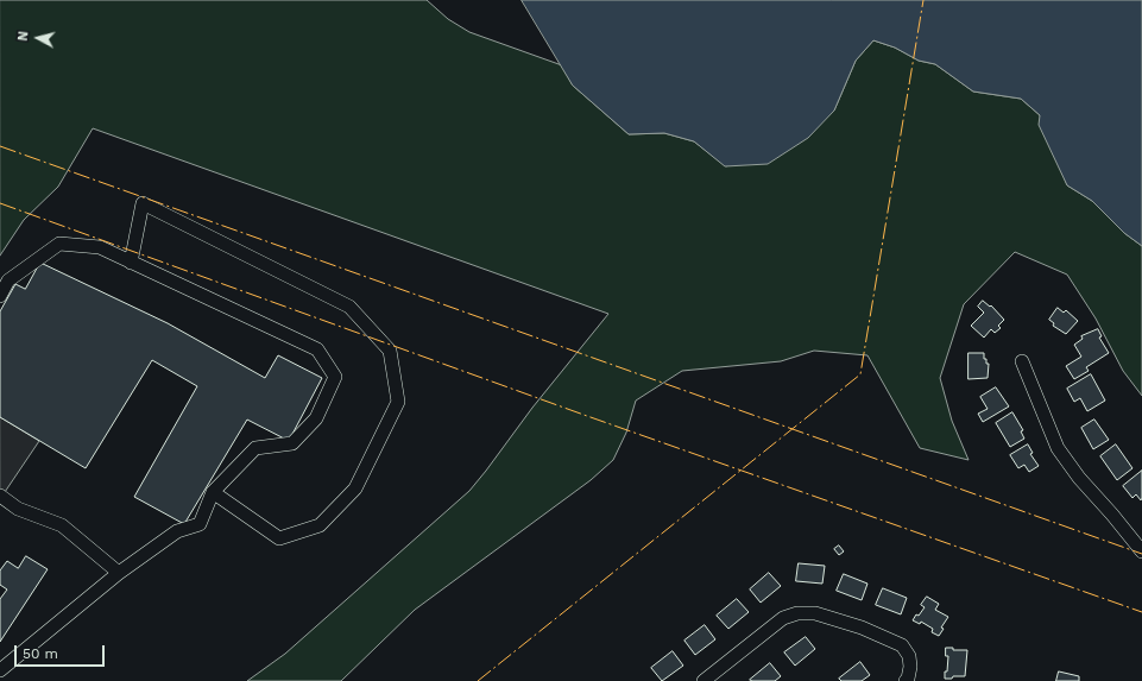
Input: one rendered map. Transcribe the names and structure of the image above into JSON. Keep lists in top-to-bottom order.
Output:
{
  "scale_bar": "50 m",
  "north": "left"
}
